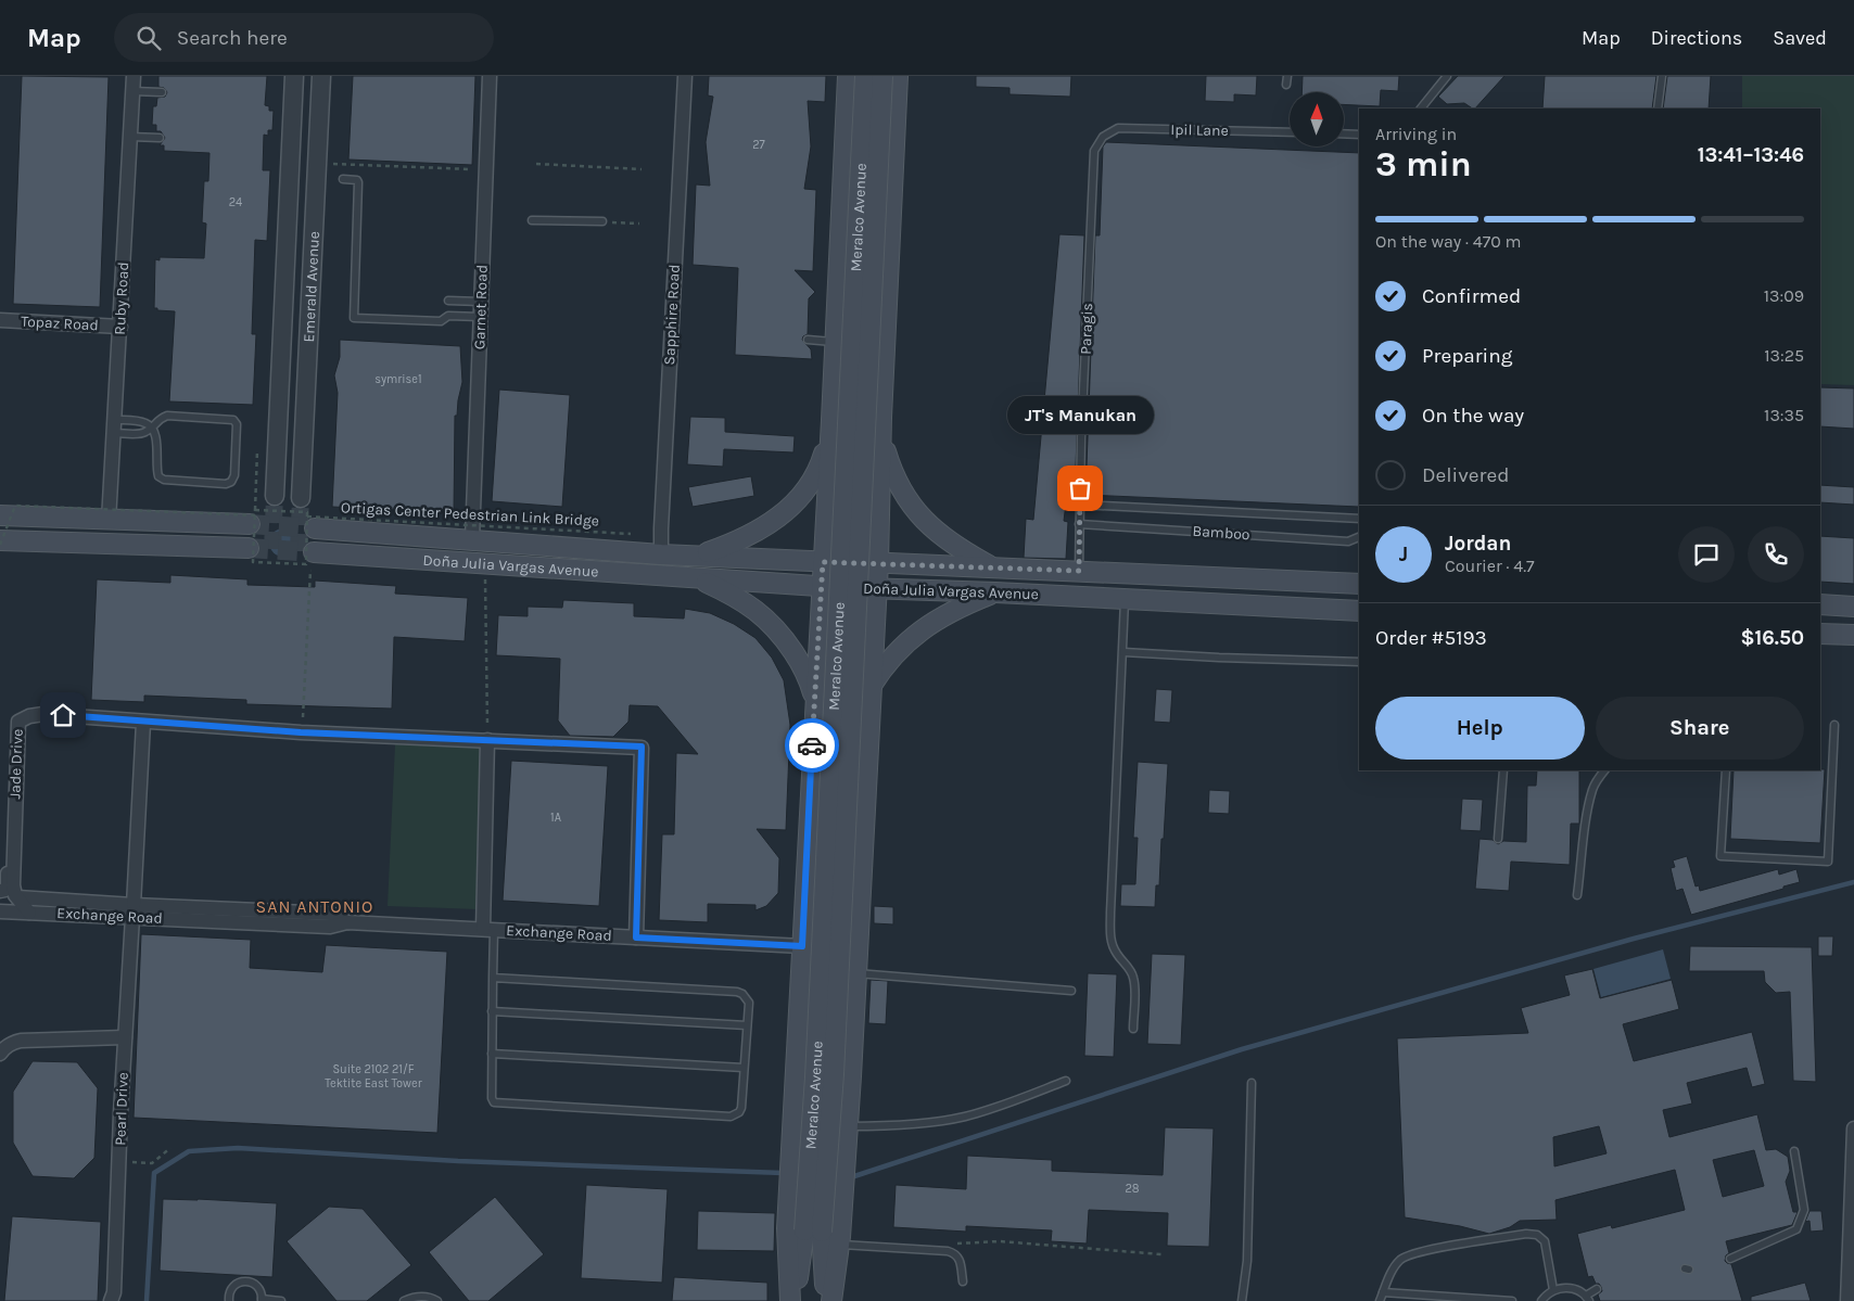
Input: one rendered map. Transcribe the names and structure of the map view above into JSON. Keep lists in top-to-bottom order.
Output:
{
  "streets": {
    "main road": ["Meralco Avenue", "Doña Julia Vargas Avenue"],
    "street": [
      "Emerald Avenue",
      "Ruby Road",
      "Garnet Road",
      "Sapphire Road",
      "Topaz Road",
      "Jade Drive",
      "Exchange Road",
      "Pearl Drive"
    ],
    "lane": ["Ipil Lane", "Paragis", "Bamboo"],
    "path": ["Ortigas Center Pedestrian Link Bridge"]
  },
  "crossings": [
    ["Ipil Lane", "Paragis"],
    ["Meralco Avenue", "Doña Julia Vargas Avenue"],
    ["Meralco Avenue", "Exchange Road"],
    ["Ruby Road", "Topaz Road"],
    ["Garnet Road", "Doña Julia Vargas Avenue"],
    ["Sapphire Road", "Doña Julia Vargas Avenue"],
    ["Paragis", "Bamboo"],
    ["Paragis", "Doña Julia Vargas Avenue"],
    ["Ortigas Center Pedestrian Link Bridge", "Doña Julia Vargas Avenue"],
    ["Jade Drive", "Exchange Road"],
    ["Jade Drive", "Pearl Drive"],
    ["Exchange Road", "Pearl Drive"]
  ],
  "districts": ["SAN ANTONIO"],
  "places": ["JT's Manukan"],
  "house_numbers": [
    "27",
    "24",
    "symrise1",
    "1A",
    "Suite 2102 21/F Tektite East Tower",
    "28"
  ],
  "north": "top",
  "page": {
    "header": "Map",
    "search": "Search here",
    "nav": ["Map", "Directions", "Saved"],
    "heading": ["3 min", "Arriving in", "13:41–13:46"],
    "panel": [
      "Jordan",
      "Courier · 4.7",
      "Order #5193",
      "$16.50"
    ],
    "bar": "On the way · 470 m",
    "list": [
      ["Confirmed", "13:09"],
      ["Preparing", "13:25"],
      ["On the way", "13:35"],
      "Delivered"
    ],
    "bubble": "JT's Manukan",
    "round": "J",
    "buttons": ["Help", "Share"]
  }
}
